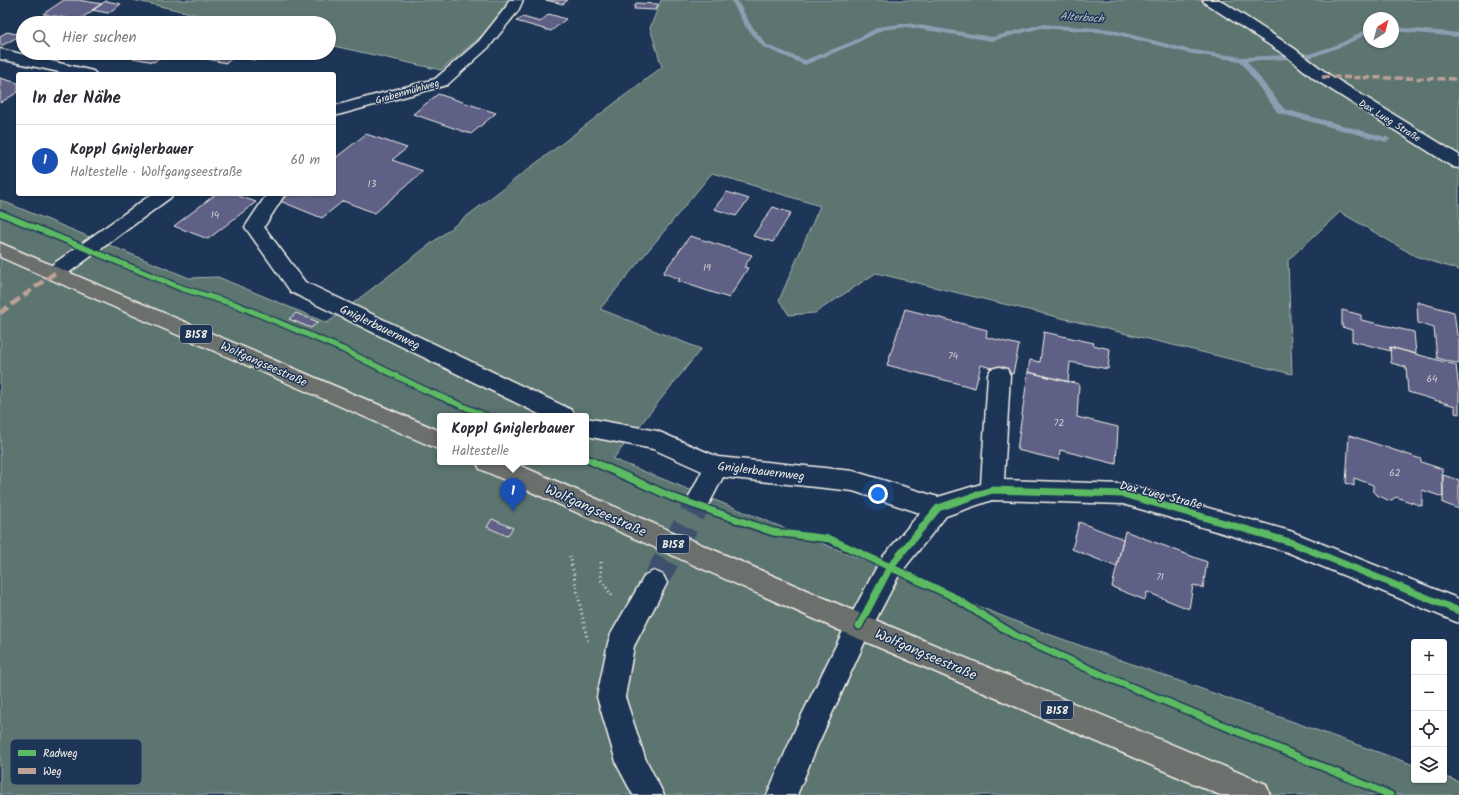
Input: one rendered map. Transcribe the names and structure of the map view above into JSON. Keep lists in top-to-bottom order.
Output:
{
  "streets": {
    "main road": ["B158", "Wolfgangseestraße"],
    "street": ["Grabenmühlweg", "Dax Lueg Straße", "Gniglerbauernweg"]
  },
  "crossings": [
    ["Dax Lueg Straße", "Gniglerbauernweg"]
  ],
  "water": ["Alterbach"],
  "house_numbers": [
    "13",
    "14",
    "19",
    "74",
    "64",
    "72",
    "62",
    "71"
  ],
  "legend": ["Radweg", "Weg"],
  "north": "top right",
  "page": {
    "search": "Hier suchen",
    "heading": "In der Nähe",
    "list": [
      {
        "mark": "1",
        "name": "Koppl Gniglerbauer",
        "note": "Haltestelle · Wolfgangseestraße",
        "value": "60 m"
      }
    ],
    "popup": ["Koppl Gniglerbauer", "Haltestelle"],
    "pins": "1",
    "map_buttons": ["+", "−"]
  }
}
